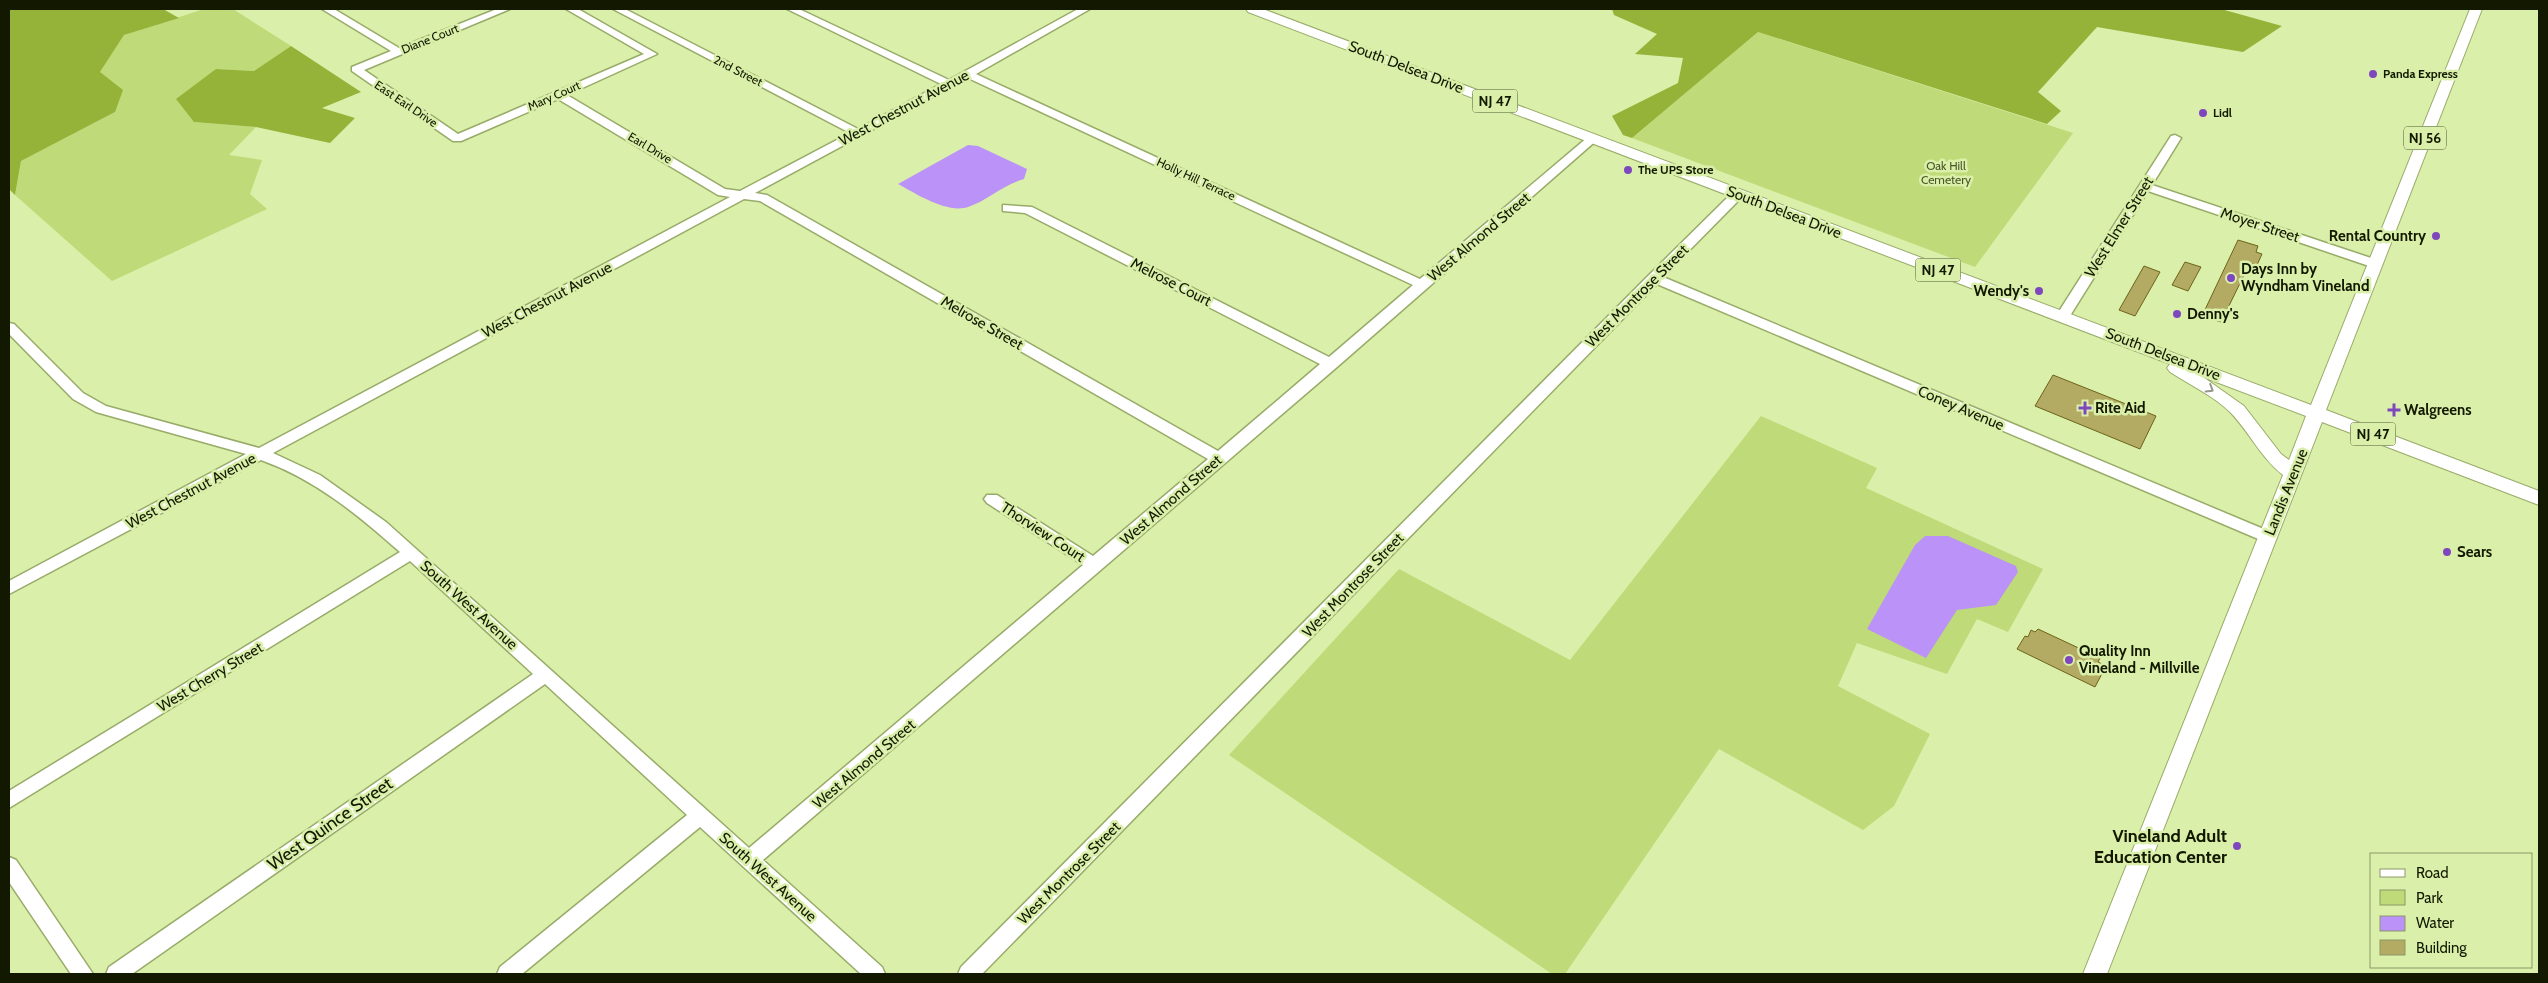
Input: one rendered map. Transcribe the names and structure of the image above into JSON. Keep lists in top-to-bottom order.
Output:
{
  "streets": {
    "main road": [
      "South Delsea Drive",
      "NJ 47",
      "NJ 56",
      "Landis Avenue"
    ],
    "street": [
      "Diane Court",
      "2nd Street",
      "Mary Court",
      "East Earl Drive",
      "West Chestnut Avenue",
      "Earl Drive",
      "Holly Hill Terrace",
      "Moyer Street",
      "West Elmer Street",
      "West Almond Street",
      "Melrose Court",
      "West Montrose Street",
      "Melrose Street",
      "Coney Avenue",
      "Thorview Court",
      "South West Avenue",
      "West Cherry Street",
      "West Quince Street"
    ]
  },
  "crossings": [
    ["Diane Court", "East Earl Drive"],
    ["South Delsea Drive", "NJ 47"],
    ["South Delsea Drive", "West Elmer Street"],
    ["South Delsea Drive", "West Almond Street"],
    ["South Delsea Drive", "West Montrose Street"],
    ["South Delsea Drive", "Landis Avenue"],
    ["2nd Street", "West Chestnut Avenue"],
    ["Mary Court", "East Earl Drive"],
    ["Mary Court", "Earl Drive"],
    ["NJ 47", "Landis Avenue"],
    ["West Chestnut Avenue", "Earl Drive"],
    ["West Chestnut Avenue", "Holly Hill Terrace"],
    ["West Chestnut Avenue", "Melrose Street"],
    ["West Chestnut Avenue", "South West Avenue"],
    ["Earl Drive", "Melrose Street"],
    ["Holly Hill Terrace", "West Almond Street"],
    ["Moyer Street", "West Elmer Street"],
    ["Moyer Street", "Landis Avenue"],
    ["West Almond Street", "Melrose Court"],
    ["West Almond Street", "Melrose Street"],
    ["West Almond Street", "Thorview Court"],
    ["West Almond Street", "South West Avenue"],
    ["West Montrose Street", "Coney Avenue"],
    ["Coney Avenue", "Landis Avenue"],
    ["South West Avenue", "West Cherry Street"],
    ["South West Avenue", "West Quince Street"]
  ],
  "parks": ["Oak Hill Cemetery"],
  "places": {
    "other": [
      "Panda Express",
      "Lidl",
      "The UPS Store",
      "Rental Country",
      "Days Inn by Wyndham Vineland",
      "Wendy's",
      "Denny's",
      "Sears",
      "Quality Inn Vineland - Millville",
      "Vineland Adult Education Center"
    ],
    "health": ["Rite Aid", "Walgreens"]
  },
  "legend": [
    "Road",
    "Park",
    "Water",
    "Building"
  ]
}
